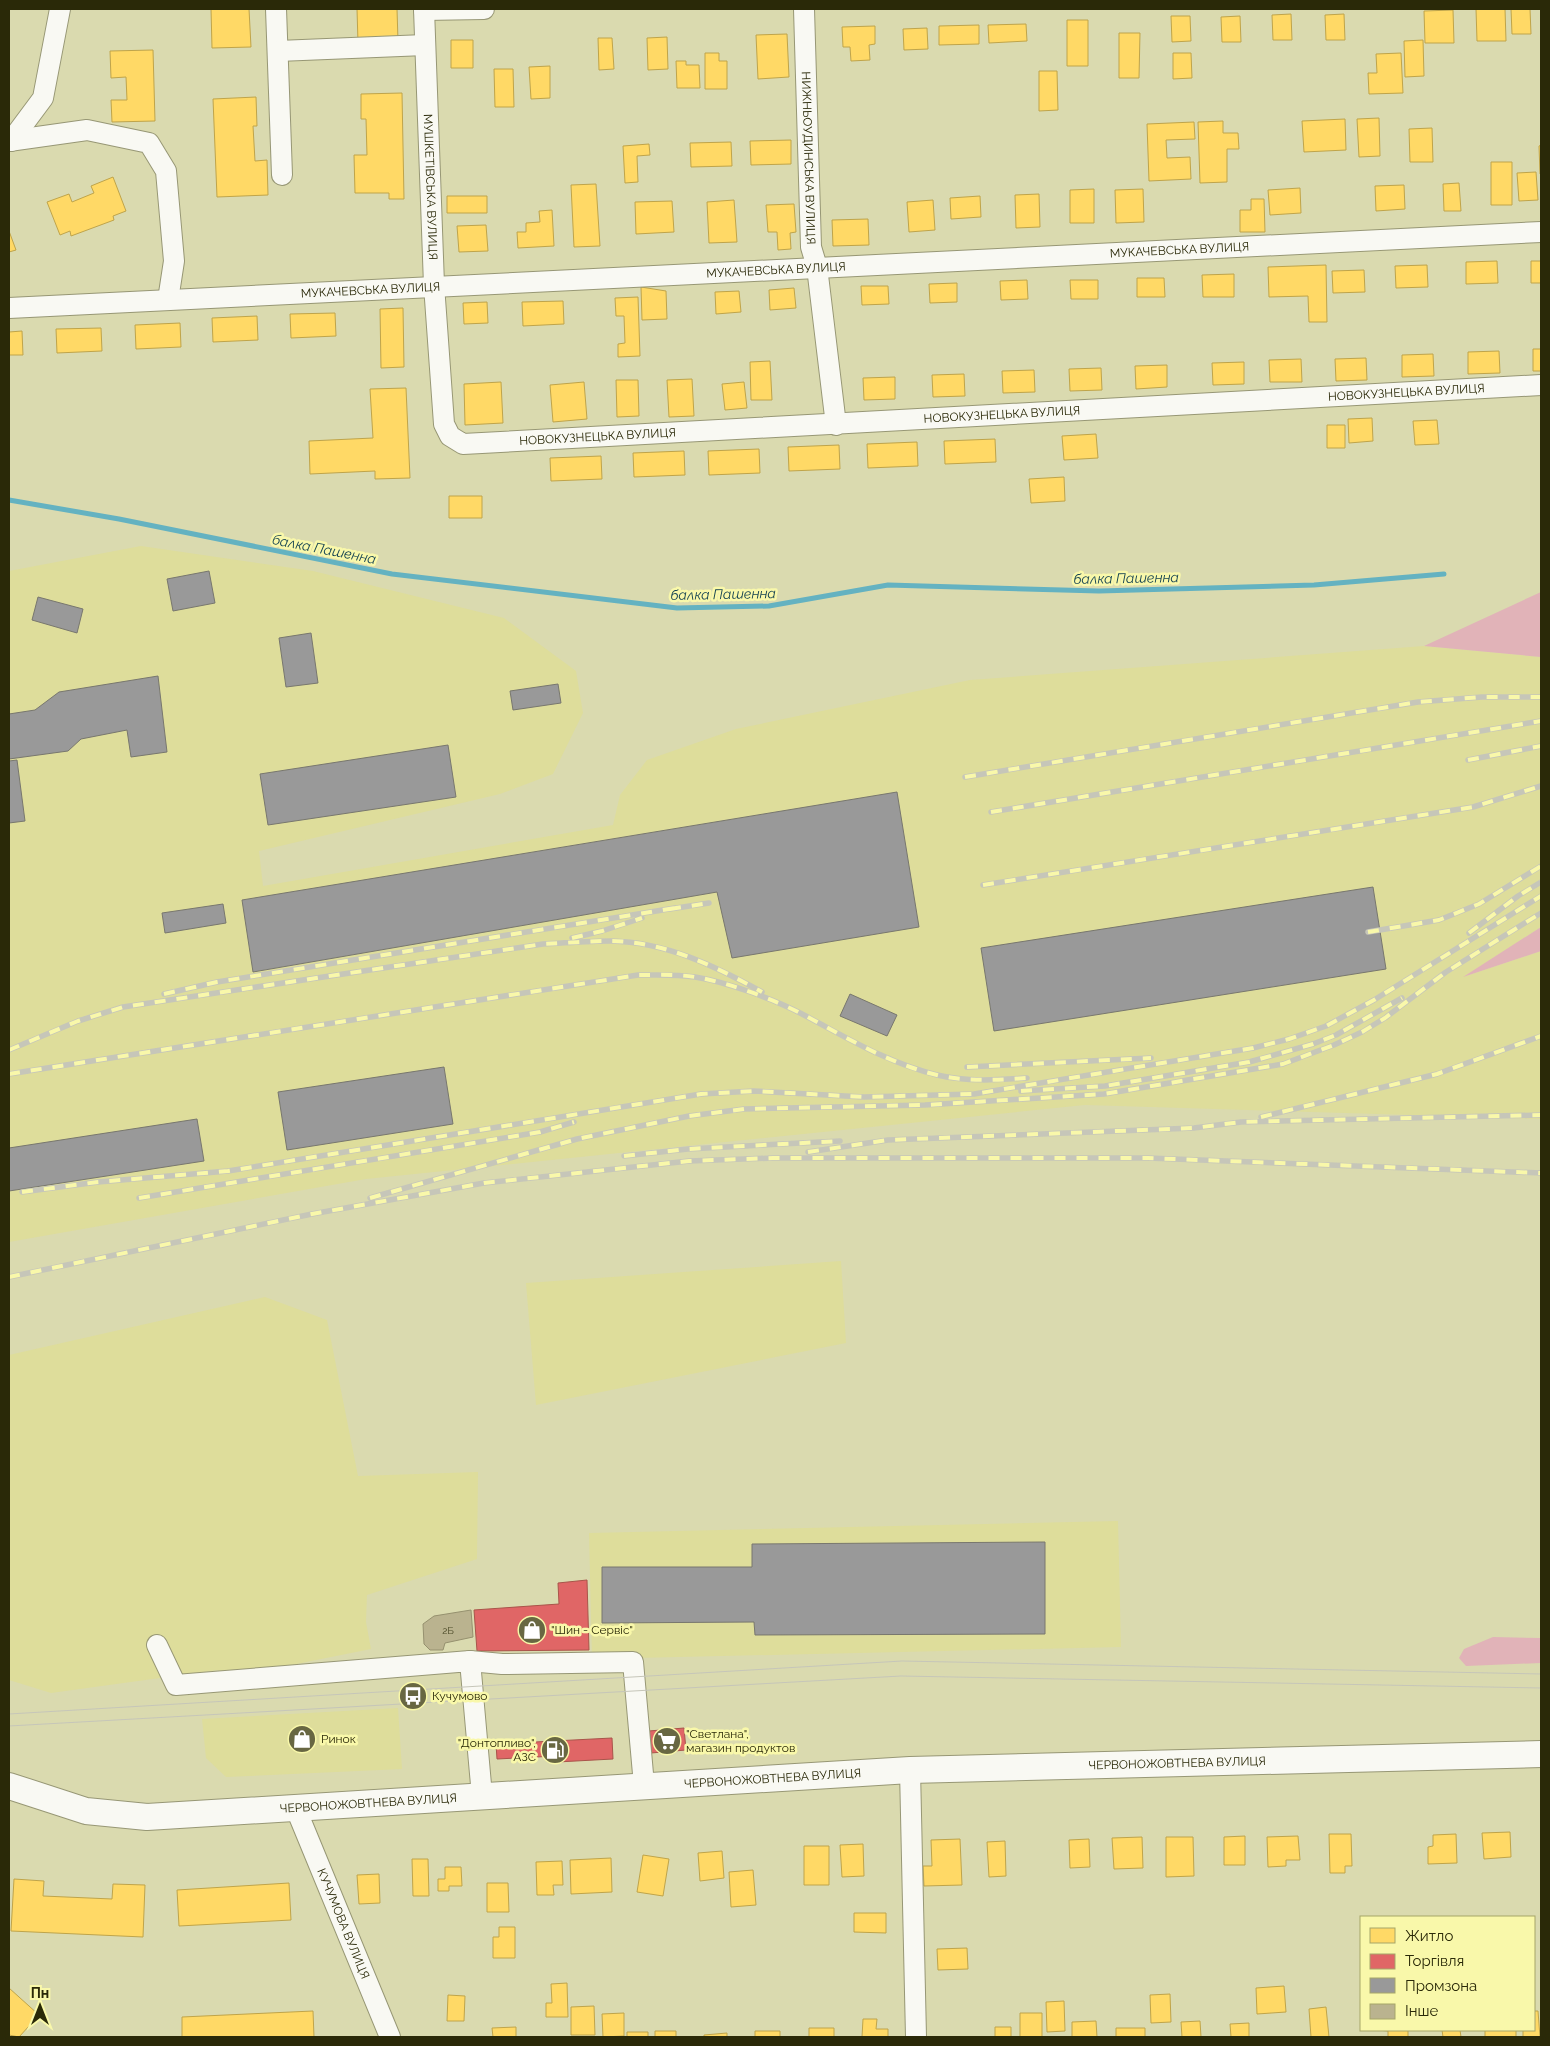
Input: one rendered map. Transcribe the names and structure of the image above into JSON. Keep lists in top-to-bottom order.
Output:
{
  "streets": {
    "main road": ["ЧЕРВОНОЖОВТНЕВА ВУЛИЦЯ"],
    "street": [
      "НИЖНЬОУДИНСЬКА ВУЛИЦЯ",
      "МУШКЕТІВСЬКА ВУЛИЦЯ",
      "МУКАЧЕВСЬКА ВУЛИЦЯ",
      "НОВОКУЗНЕЦЬКА ВУЛИЦЯ",
      "КУЧУМОВА ВУЛИЦЯ"
    ]
  },
  "crossings": [
    ["НИЖНЬОУДИНСЬКА ВУЛИЦЯ", "МУКАЧЕВСЬКА ВУЛИЦЯ"],
    ["НИЖНЬОУДИНСЬКА ВУЛИЦЯ", "НОВОКУЗНЕЦЬКА ВУЛИЦЯ"],
    ["МУШКЕТІВСЬКА ВУЛИЦЯ", "МУКАЧЕВСЬКА ВУЛИЦЯ"],
    ["МУШКЕТІВСЬКА ВУЛИЦЯ", "НОВОКУЗНЕЦЬКА ВУЛИЦЯ"],
    ["ЧЕРВОНОЖОВТНЕВА ВУЛИЦЯ", "КУЧУМОВА ВУЛИЦЯ"]
  ],
  "water": ["балка Пашенна"],
  "places": {
    "shop": ["\"Шин - Сервіс\"", "Ринок"],
    "bus stop": ["Кучумово"],
    "supermarket": ["\"Светлана\", магазин продуктов"],
    "fuel station": ["\"Донтопливо\", АЗС"]
  },
  "house_numbers": ["2Б"],
  "legend": [
    "Житло",
    "Торгівля",
    "Промзона",
    "Інше"
  ],
  "north": "top"
}
